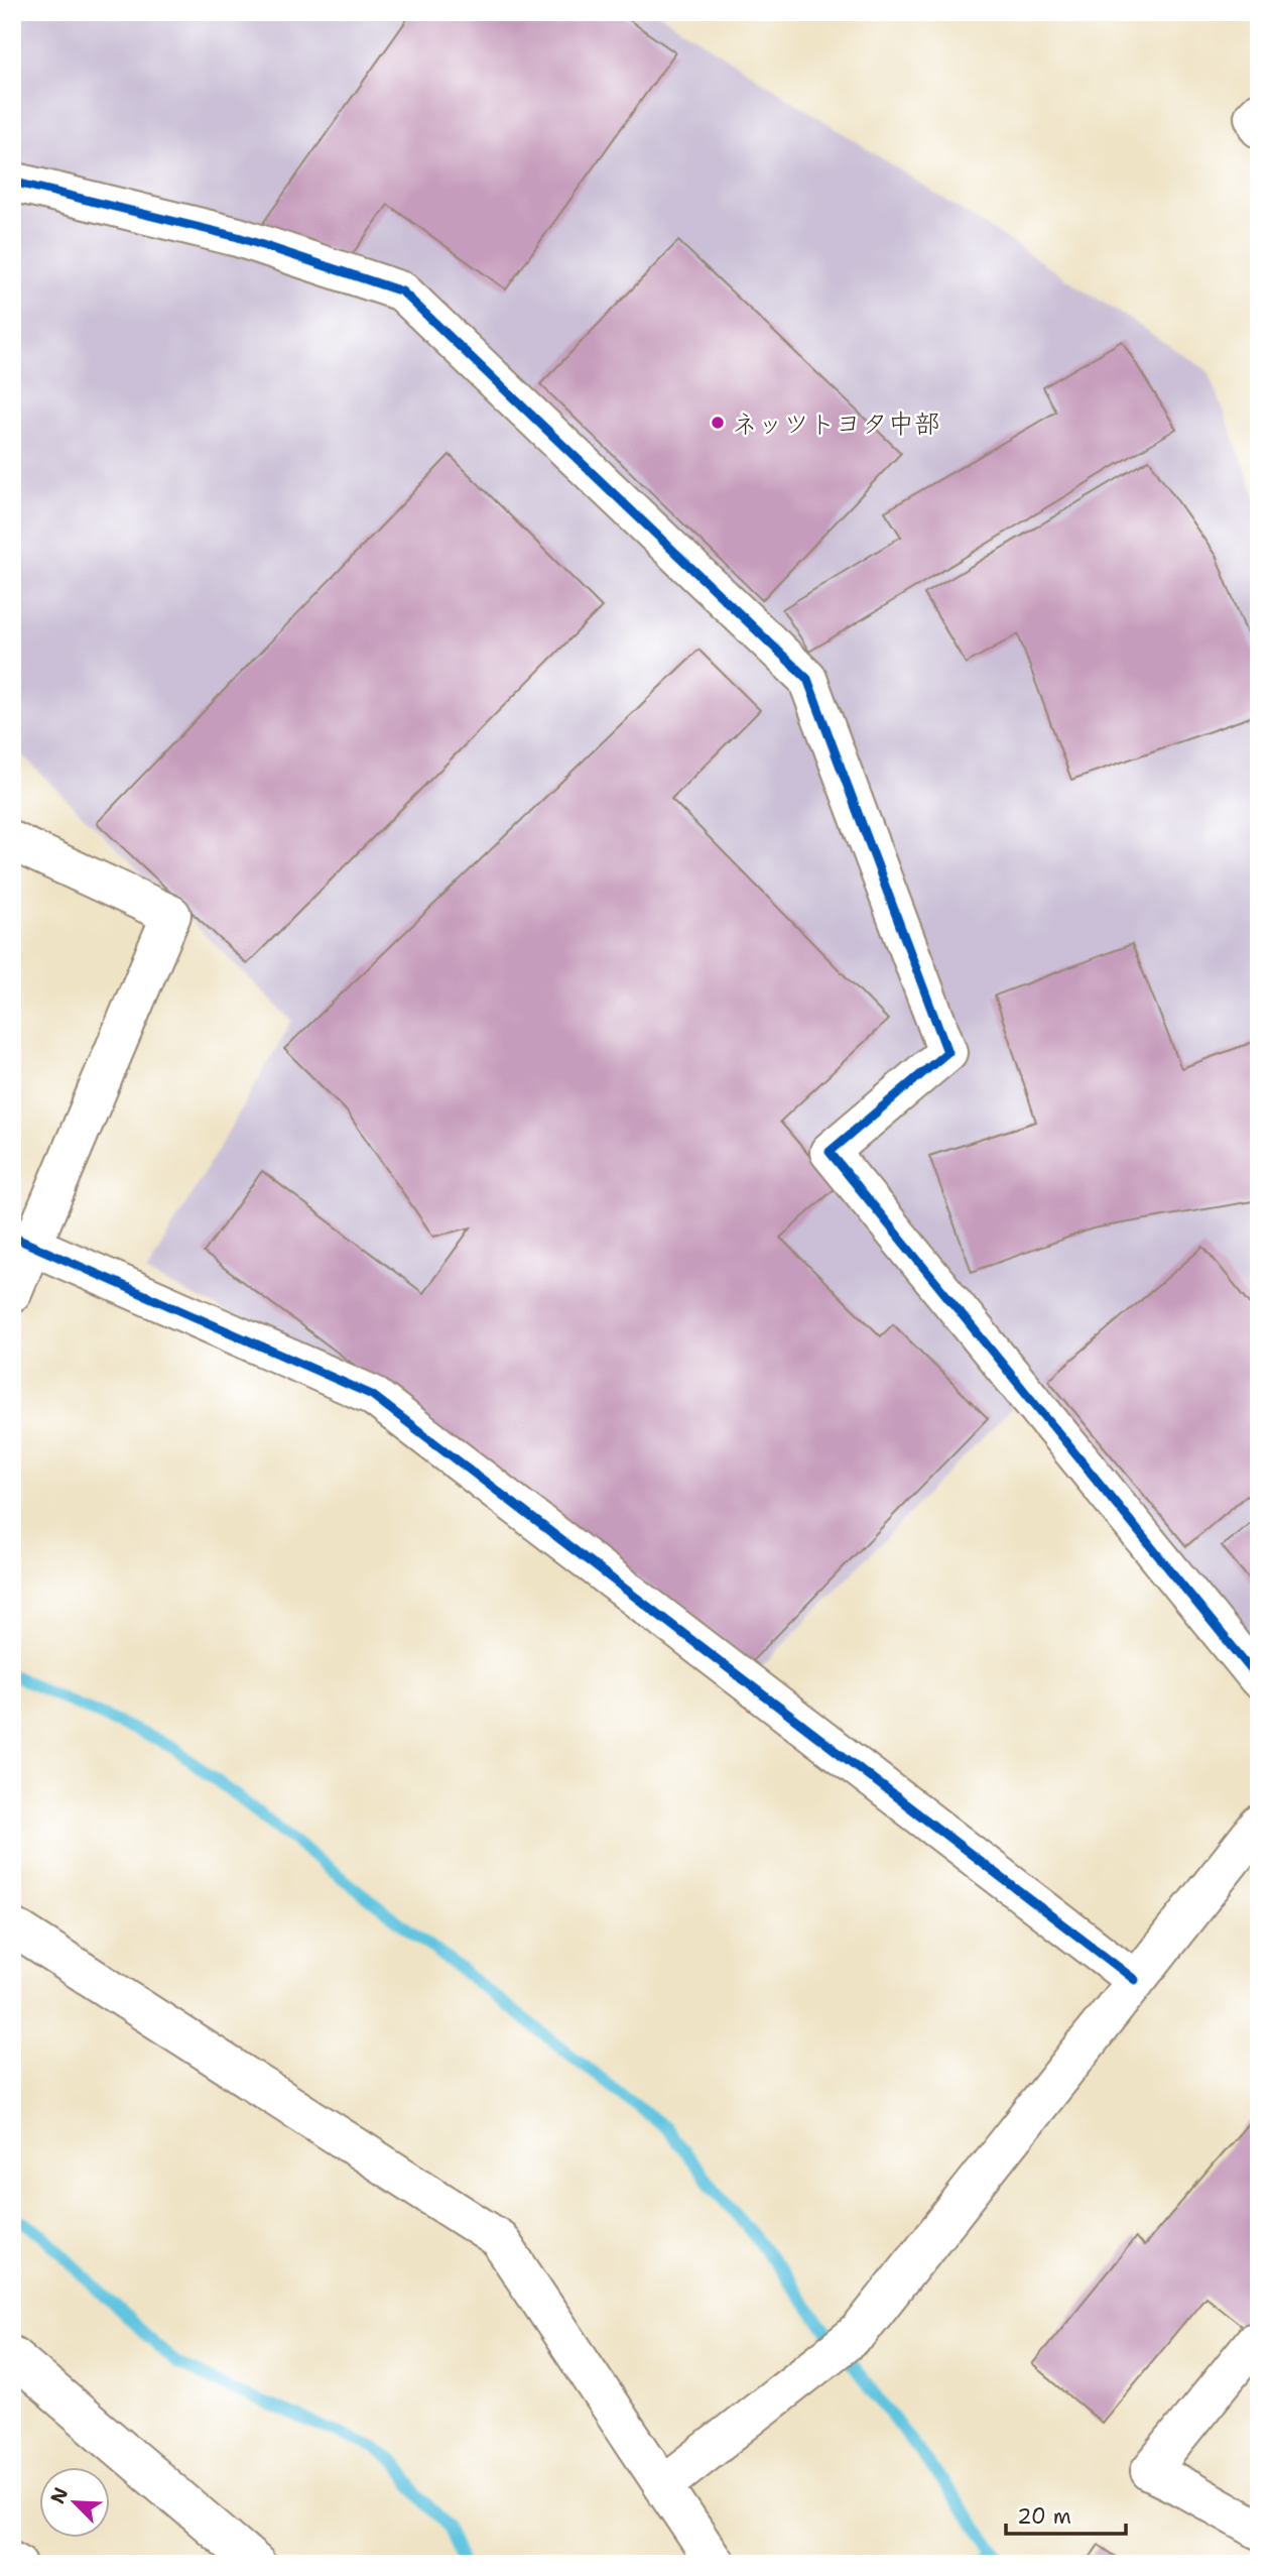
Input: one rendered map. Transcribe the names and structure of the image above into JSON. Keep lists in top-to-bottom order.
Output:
{
  "places": ["ネッツトヨタ中部"],
  "scale_bar": "20 m",
  "north": "top left"
}
